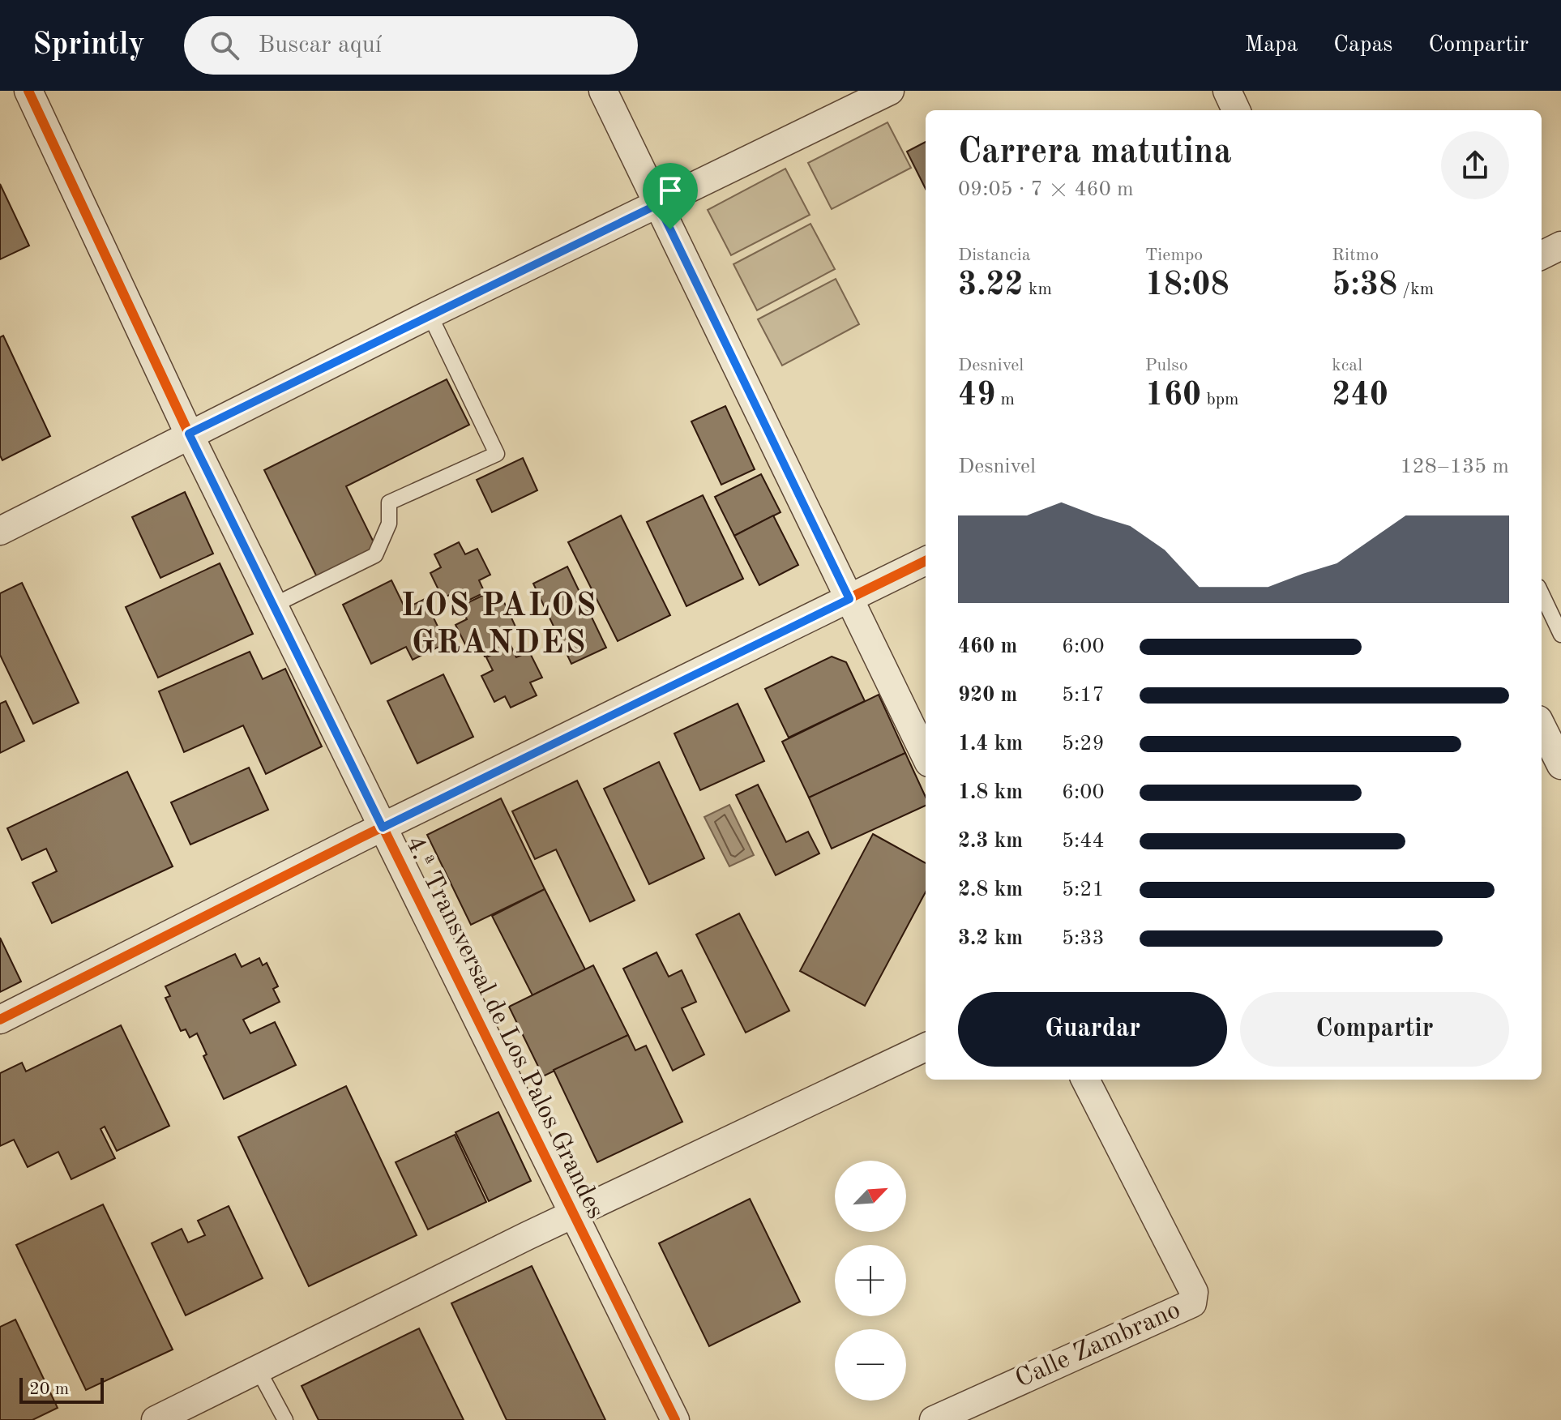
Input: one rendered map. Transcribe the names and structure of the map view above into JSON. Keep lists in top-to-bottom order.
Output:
{
  "streets": {
    "street": ["4.ª Transversal de Los Palos Grandes", "Calle Zambrano"]
  },
  "districts": ["LOS PALOS GRANDES"],
  "scale_bar": "20 m",
  "north": "top right",
  "page": {
    "header": "Sprintly",
    "search": "Buscar aquí",
    "nav": ["Mapa", "Capas", "Compartir"],
    "heading": ["Carrera matutina", "09:05 · 7 × 460 m"],
    "stats": [
      ["Distancia", "3.22 km"],
      ["Tiempo", "18:08"],
      ["Ritmo", "5:38 /km"],
      ["Desnivel", "49 m"],
      ["Pulso", "160 bpm"],
      ["kcal", "240"]
    ],
    "chart": ["Desnivel", "128–135 m"],
    "list": [
      {
        "name": "460 m",
        "note": "6:00"
      },
      {
        "name": "920 m",
        "note": "5:17"
      },
      {
        "name": "1.4 km",
        "note": "5:29"
      },
      {
        "name": "1.8 km",
        "note": "6:00"
      },
      {
        "name": "2.3 km",
        "note": "5:44"
      },
      {
        "name": "2.8 km",
        "note": "5:21"
      },
      {
        "name": "3.2 km",
        "note": "5:33"
      }
    ],
    "buttons": ["Guardar", "Compartir"],
    "map_buttons": ["+", "−"],
    "scale": "20 m"
  }
}
